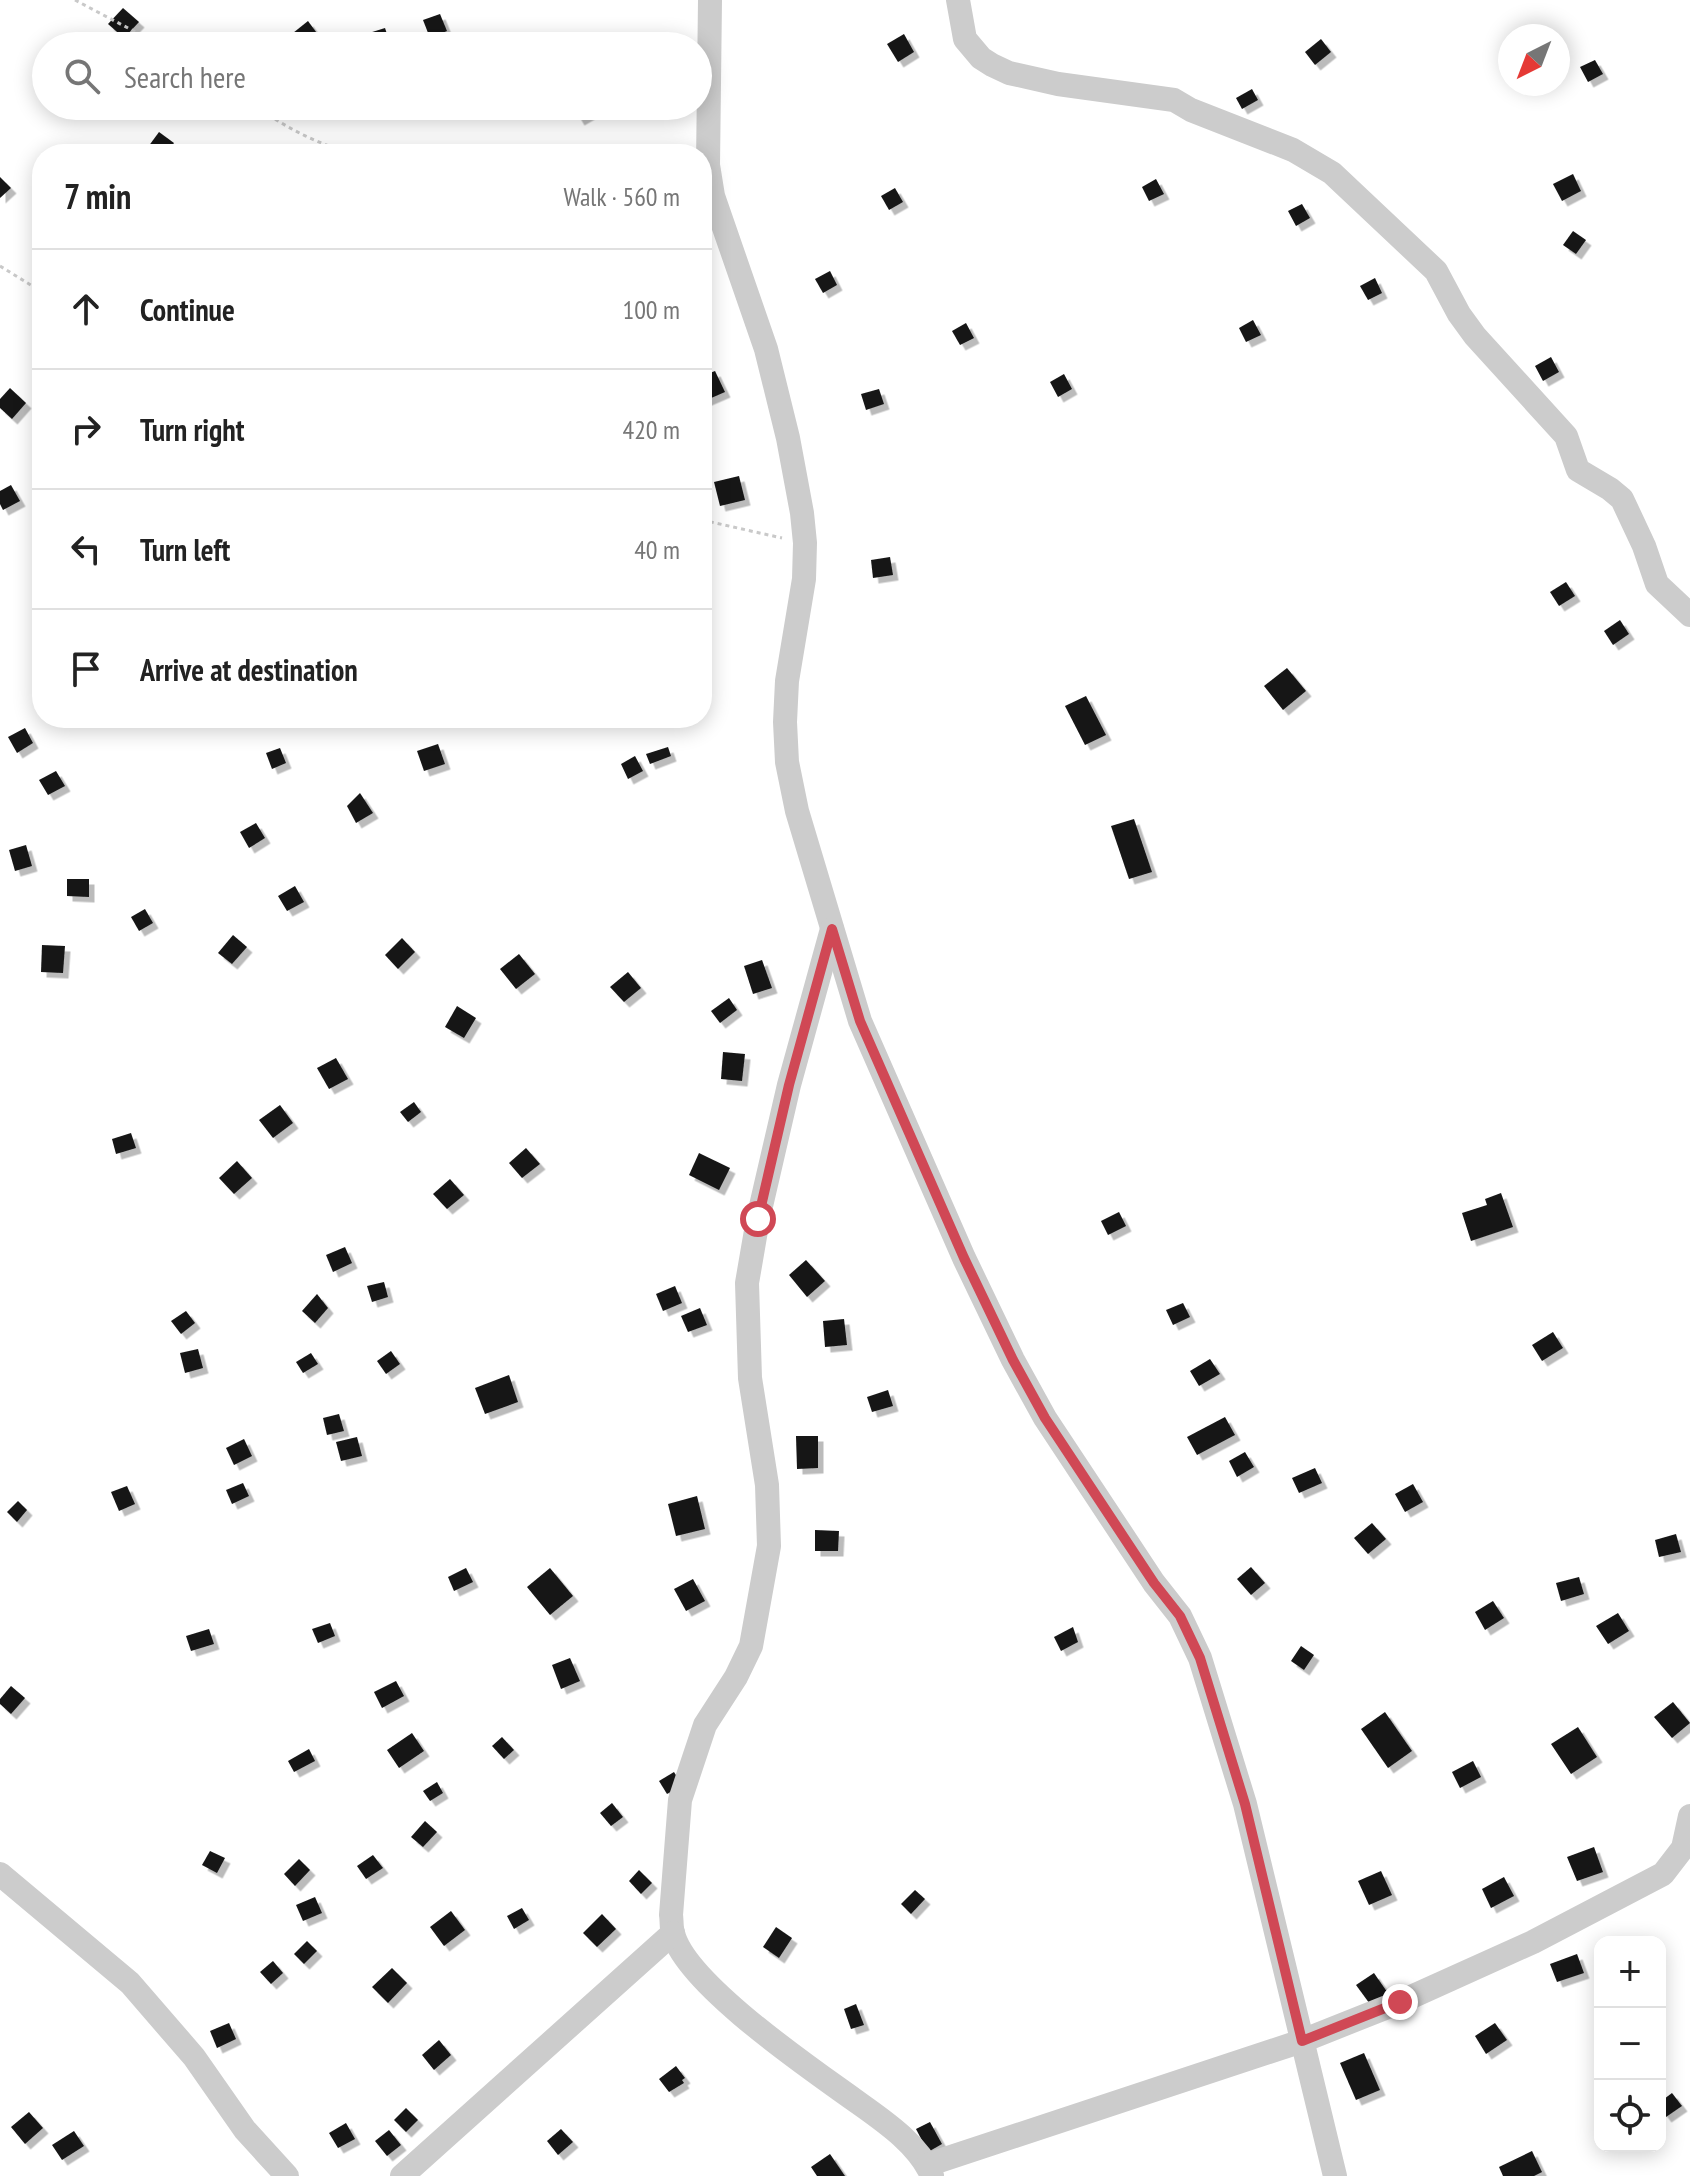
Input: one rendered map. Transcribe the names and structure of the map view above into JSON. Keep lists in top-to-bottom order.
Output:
{
  "north": "bottom left",
  "page": {
    "search": "Search here",
    "heading": ["7 min", "Walk · 560 m"],
    "list": [
      ["Continue", "100 m"],
      ["Turn right", "420 m"],
      ["Turn left", "40 m"],
      "Arrive at destination"
    ],
    "map_buttons": ["+", "−"]
  }
}
